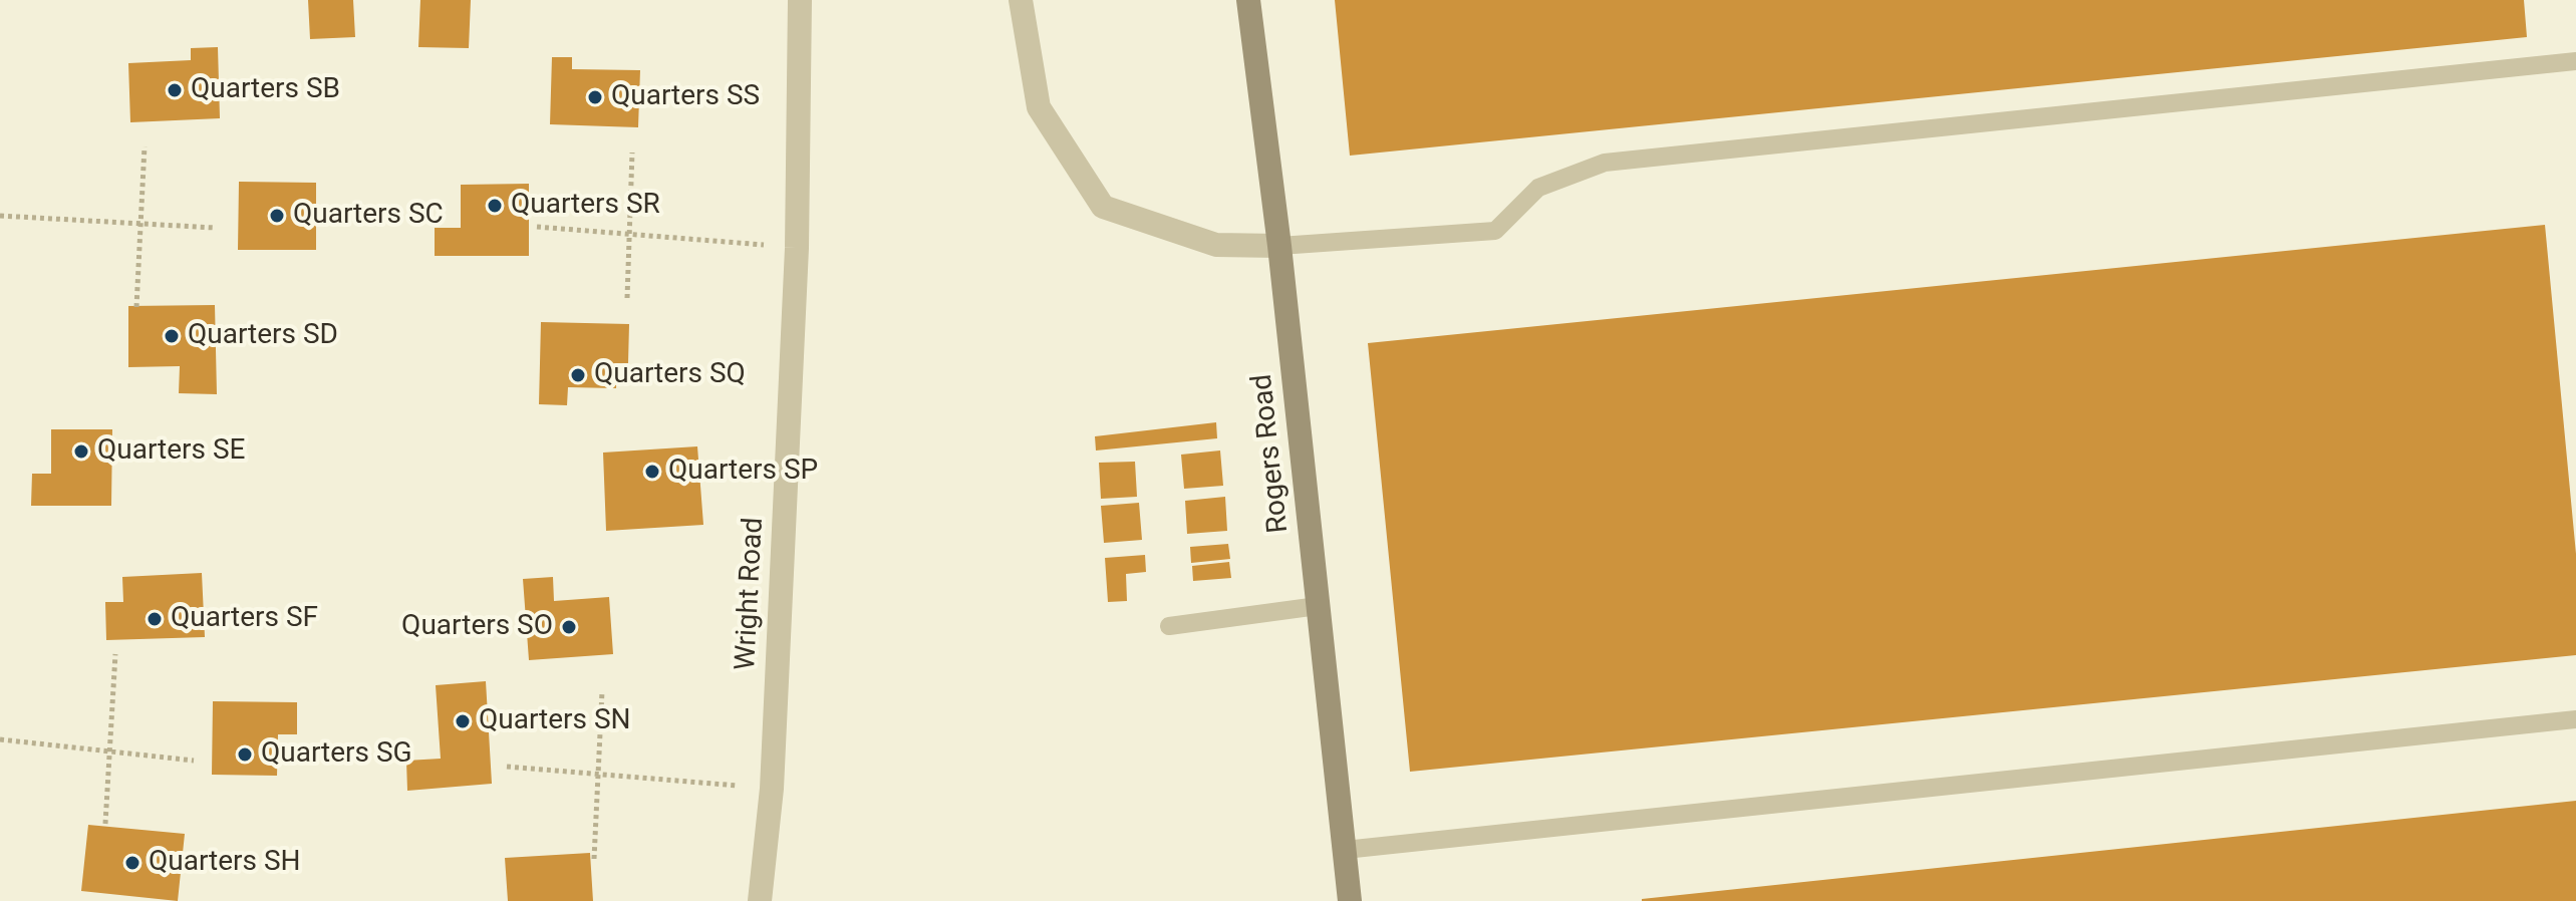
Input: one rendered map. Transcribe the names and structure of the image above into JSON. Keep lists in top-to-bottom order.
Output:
{
  "streets": {
    "street": ["Rogers Road", "Wright Road"]
  },
  "places": [
    "Quarters SB",
    "Quarters SS",
    "Quarters SR",
    "Quarters SC",
    "Quarters SD",
    "Quarters SQ",
    "Quarters SE",
    "Quarters SP",
    "Quarters SF",
    "Quarters SO",
    "Quarters SN",
    "Quarters SG",
    "Quarters SH"
  ]
}
